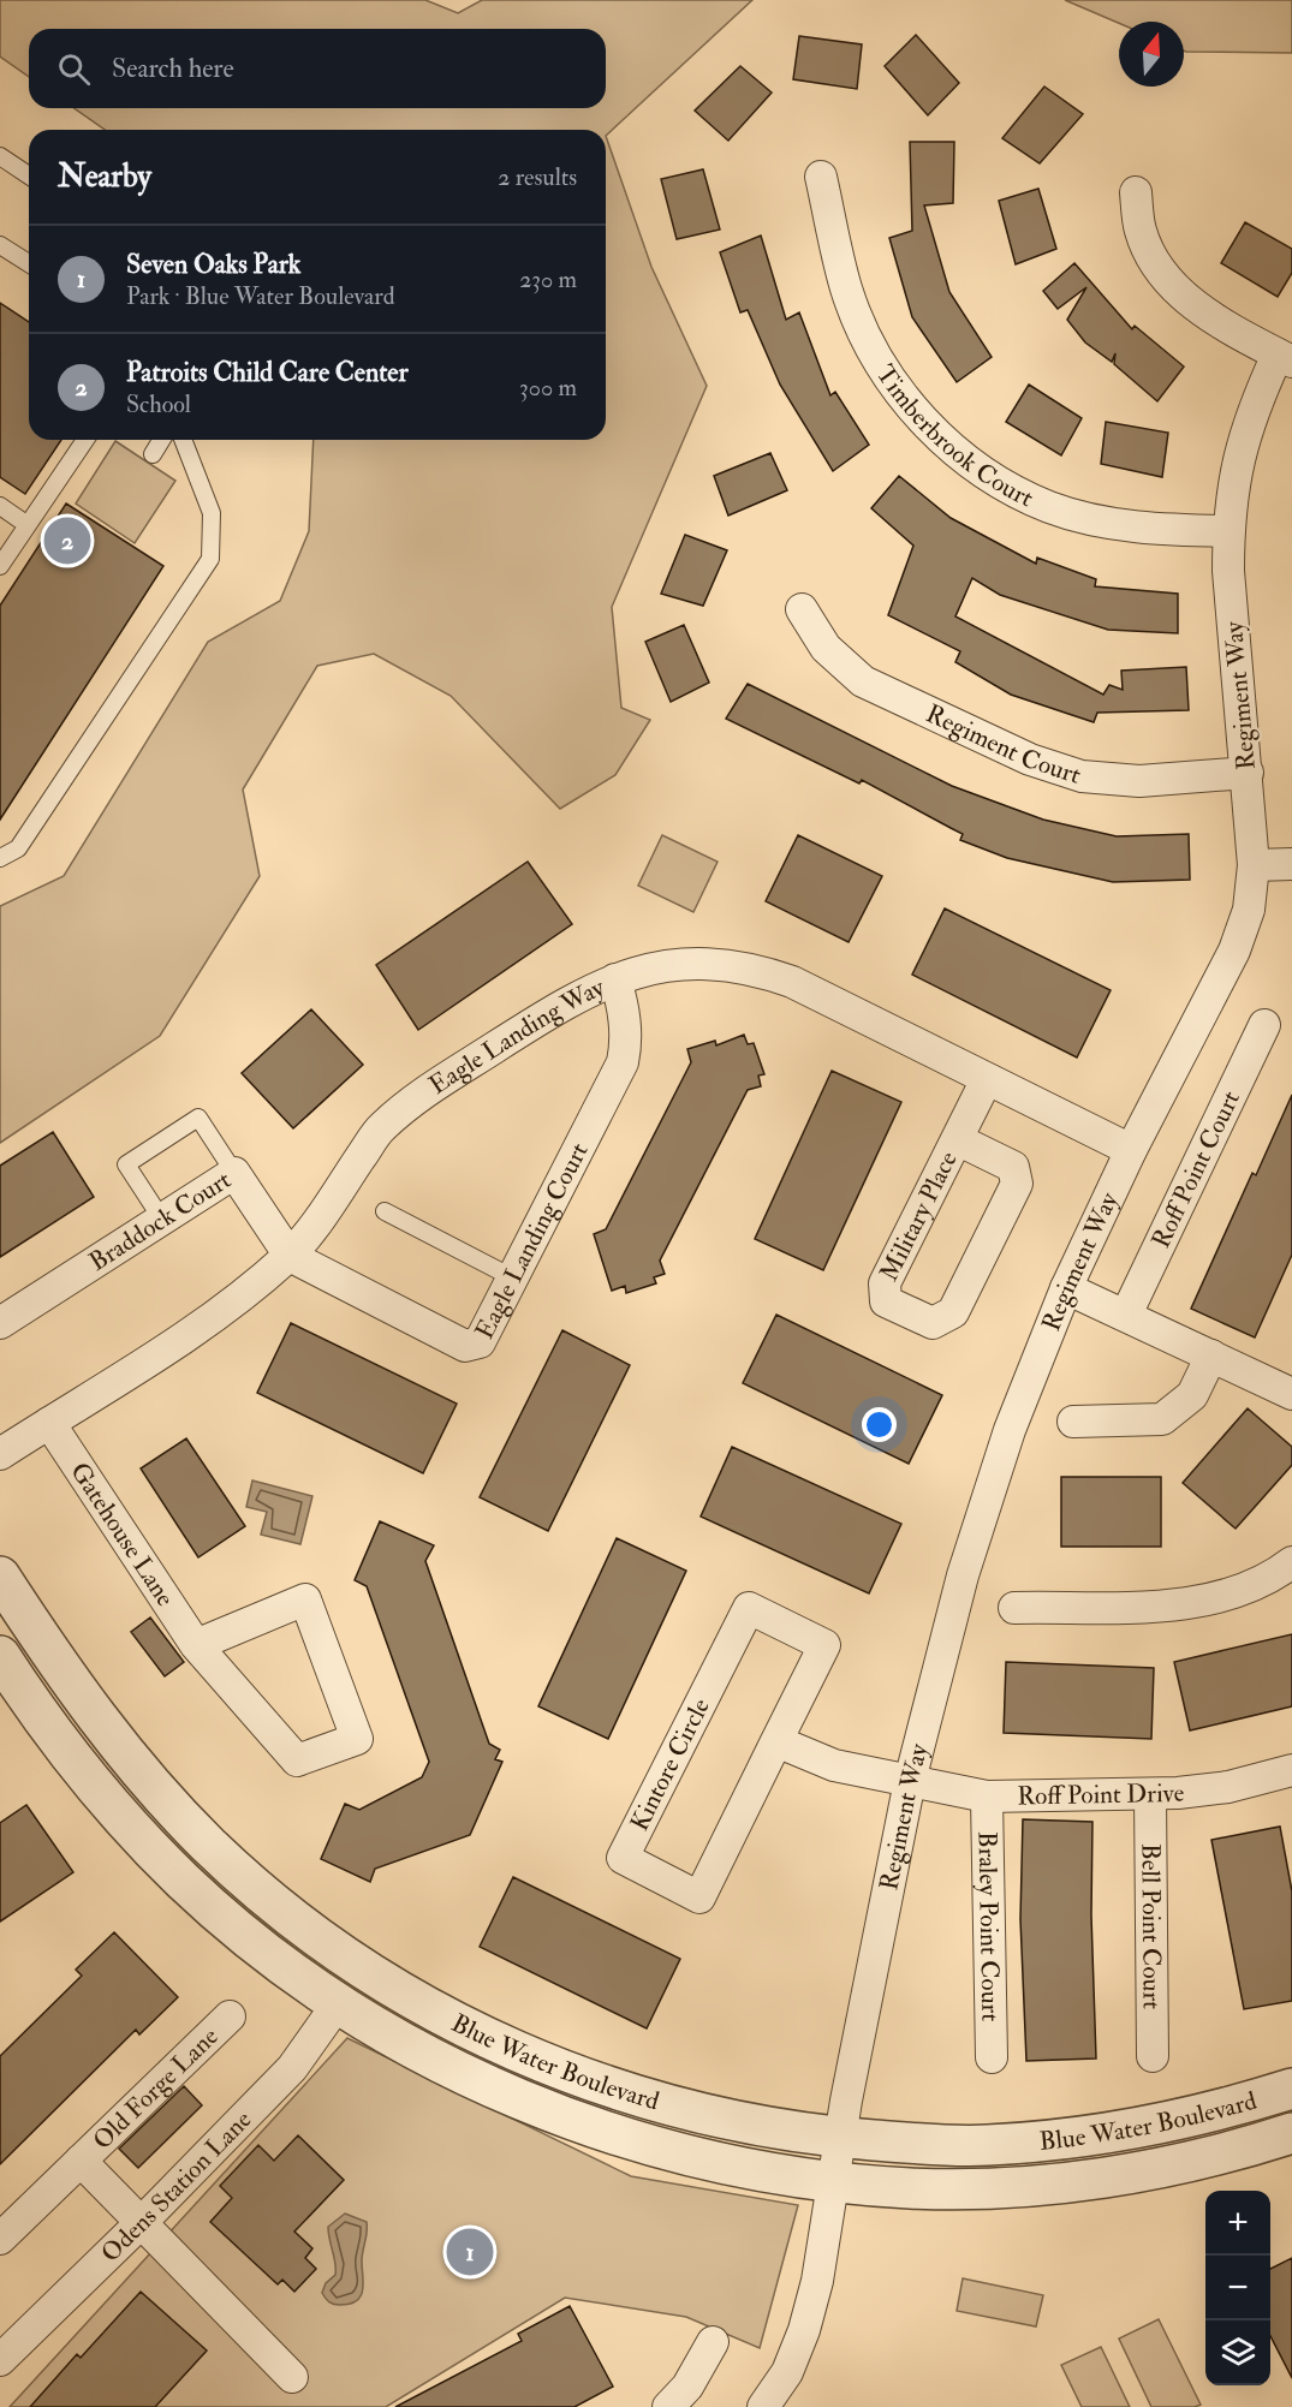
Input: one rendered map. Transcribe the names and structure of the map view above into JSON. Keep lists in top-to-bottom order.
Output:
{
  "streets": {
    "street": [
      "Timberbrook Court",
      "Regiment Way",
      "Regiment Court",
      "Eagle Landing Way",
      "Roff Point Court",
      "Military Place",
      "Braddock Court",
      "Eagle Landing Court",
      "Gatehouse Lane",
      "Kintore Circle",
      "Roff Point Drive",
      "Bell Point Court",
      "Braley Point Court",
      "Blue Water Boulevard",
      "Old Forge Lane",
      "Odens Station Lane"
    ]
  },
  "crossings": [
    ["Timberbrook Court", "Regiment Way"],
    ["Regiment Way", "Regiment Court"],
    ["Regiment Way", "Eagle Landing Way"],
    ["Regiment Way", "Roff Point Drive"],
    ["Regiment Way", "Blue Water Boulevard"],
    ["Eagle Landing Way", "Military Place"],
    ["Eagle Landing Way", "Braddock Court"],
    ["Eagle Landing Way", "Eagle Landing Court"],
    ["Eagle Landing Way", "Gatehouse Lane"],
    ["Braddock Court", "Eagle Landing Court"],
    ["Roff Point Drive", "Bell Point Court"],
    ["Roff Point Drive", "Braley Point Court"],
    ["Blue Water Boulevard", "Odens Station Lane"],
    ["Old Forge Lane", "Odens Station Lane"]
  ],
  "north": "top",
  "page": {
    "search": "Search here",
    "heading": ["Nearby", "2 results"],
    "list": [
      {
        "mark": "1",
        "name": "Seven Oaks Park",
        "note": "Park · Blue Water Boulevard",
        "value": "230 m"
      },
      {
        "mark": "2",
        "name": "Patroits Child Care Center",
        "note": "School",
        "value": "300 m"
      }
    ],
    "pins": ["2", "1"],
    "map_buttons": ["+", "−"]
  }
}
